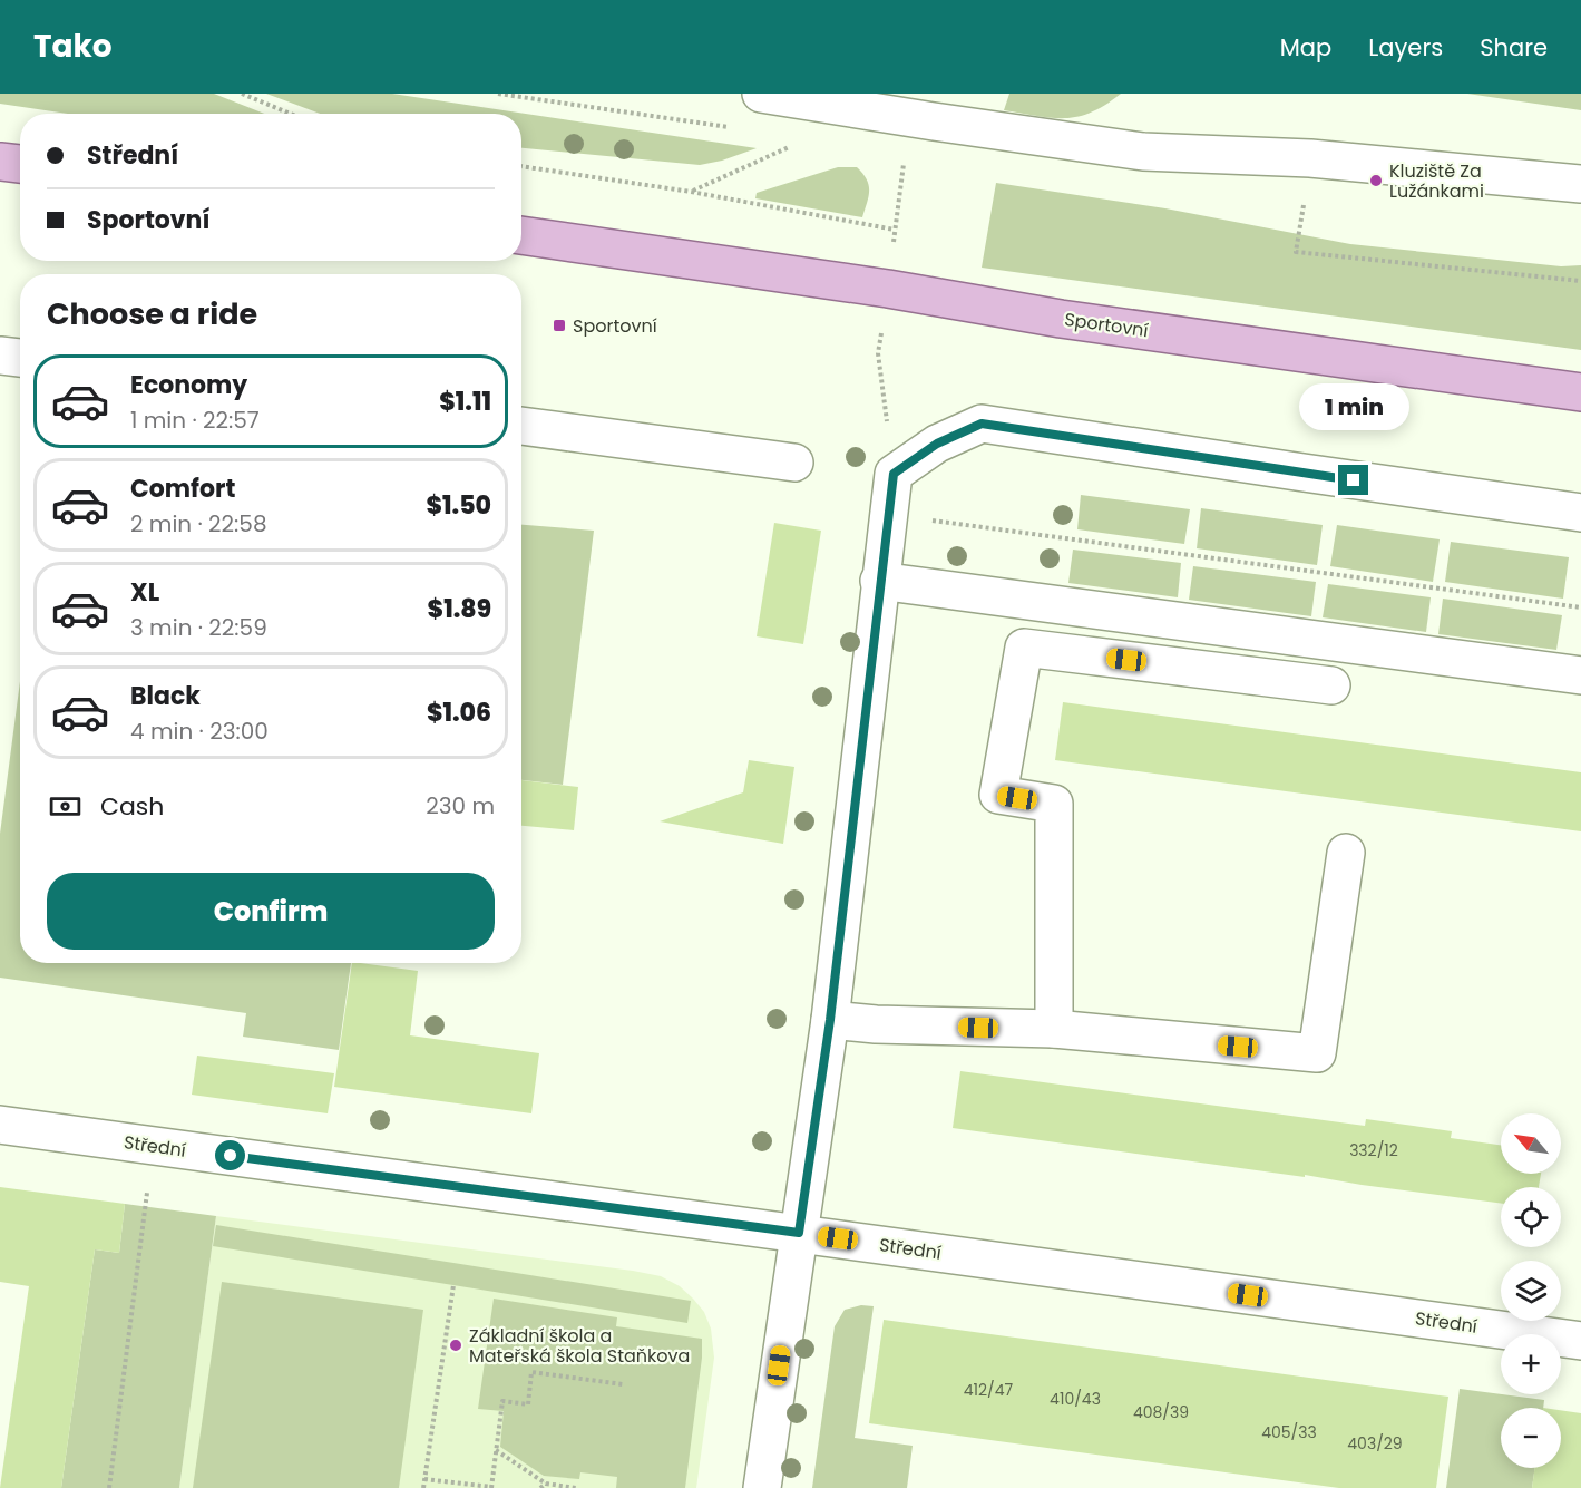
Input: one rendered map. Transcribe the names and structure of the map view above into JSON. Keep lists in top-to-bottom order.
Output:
{
  "streets": {
    "main road": ["Sportovní"],
    "street": ["Střední"]
  },
  "places": {
    "other": ["Kluziště Za Lužánkami", "Základní škola a Mateřská škola Staňkova"],
    "transit": ["Sportovní"]
  },
  "house_numbers": [
    "332/12",
    "412/47",
    "410/43",
    "408/39",
    "405/33",
    "403/29"
  ],
  "north": "top left",
  "page": {
    "header": "Tako",
    "nav": ["Map", "Layers", "Share"],
    "banner": ["Střední", "Sportovní"],
    "heading": "Choose a ride",
    "list": [
      {
        "name": "Economy",
        "note": "1 min · 22:57",
        "value": "$1.11"
      },
      {
        "name": "Comfort",
        "note": "2 min · 22:58",
        "value": "$1.50"
      },
      {
        "name": "XL",
        "note": "3 min · 22:59",
        "value": "$1.89"
      },
      {
        "name": "Black",
        "note": "4 min · 23:00",
        "value": "$1.06"
      }
    ],
    "bubble": "1 min",
    "pay": ["Cash", "230 m"],
    "buttons": "Confirm",
    "map_buttons": ["+", "−"]
  }
}
